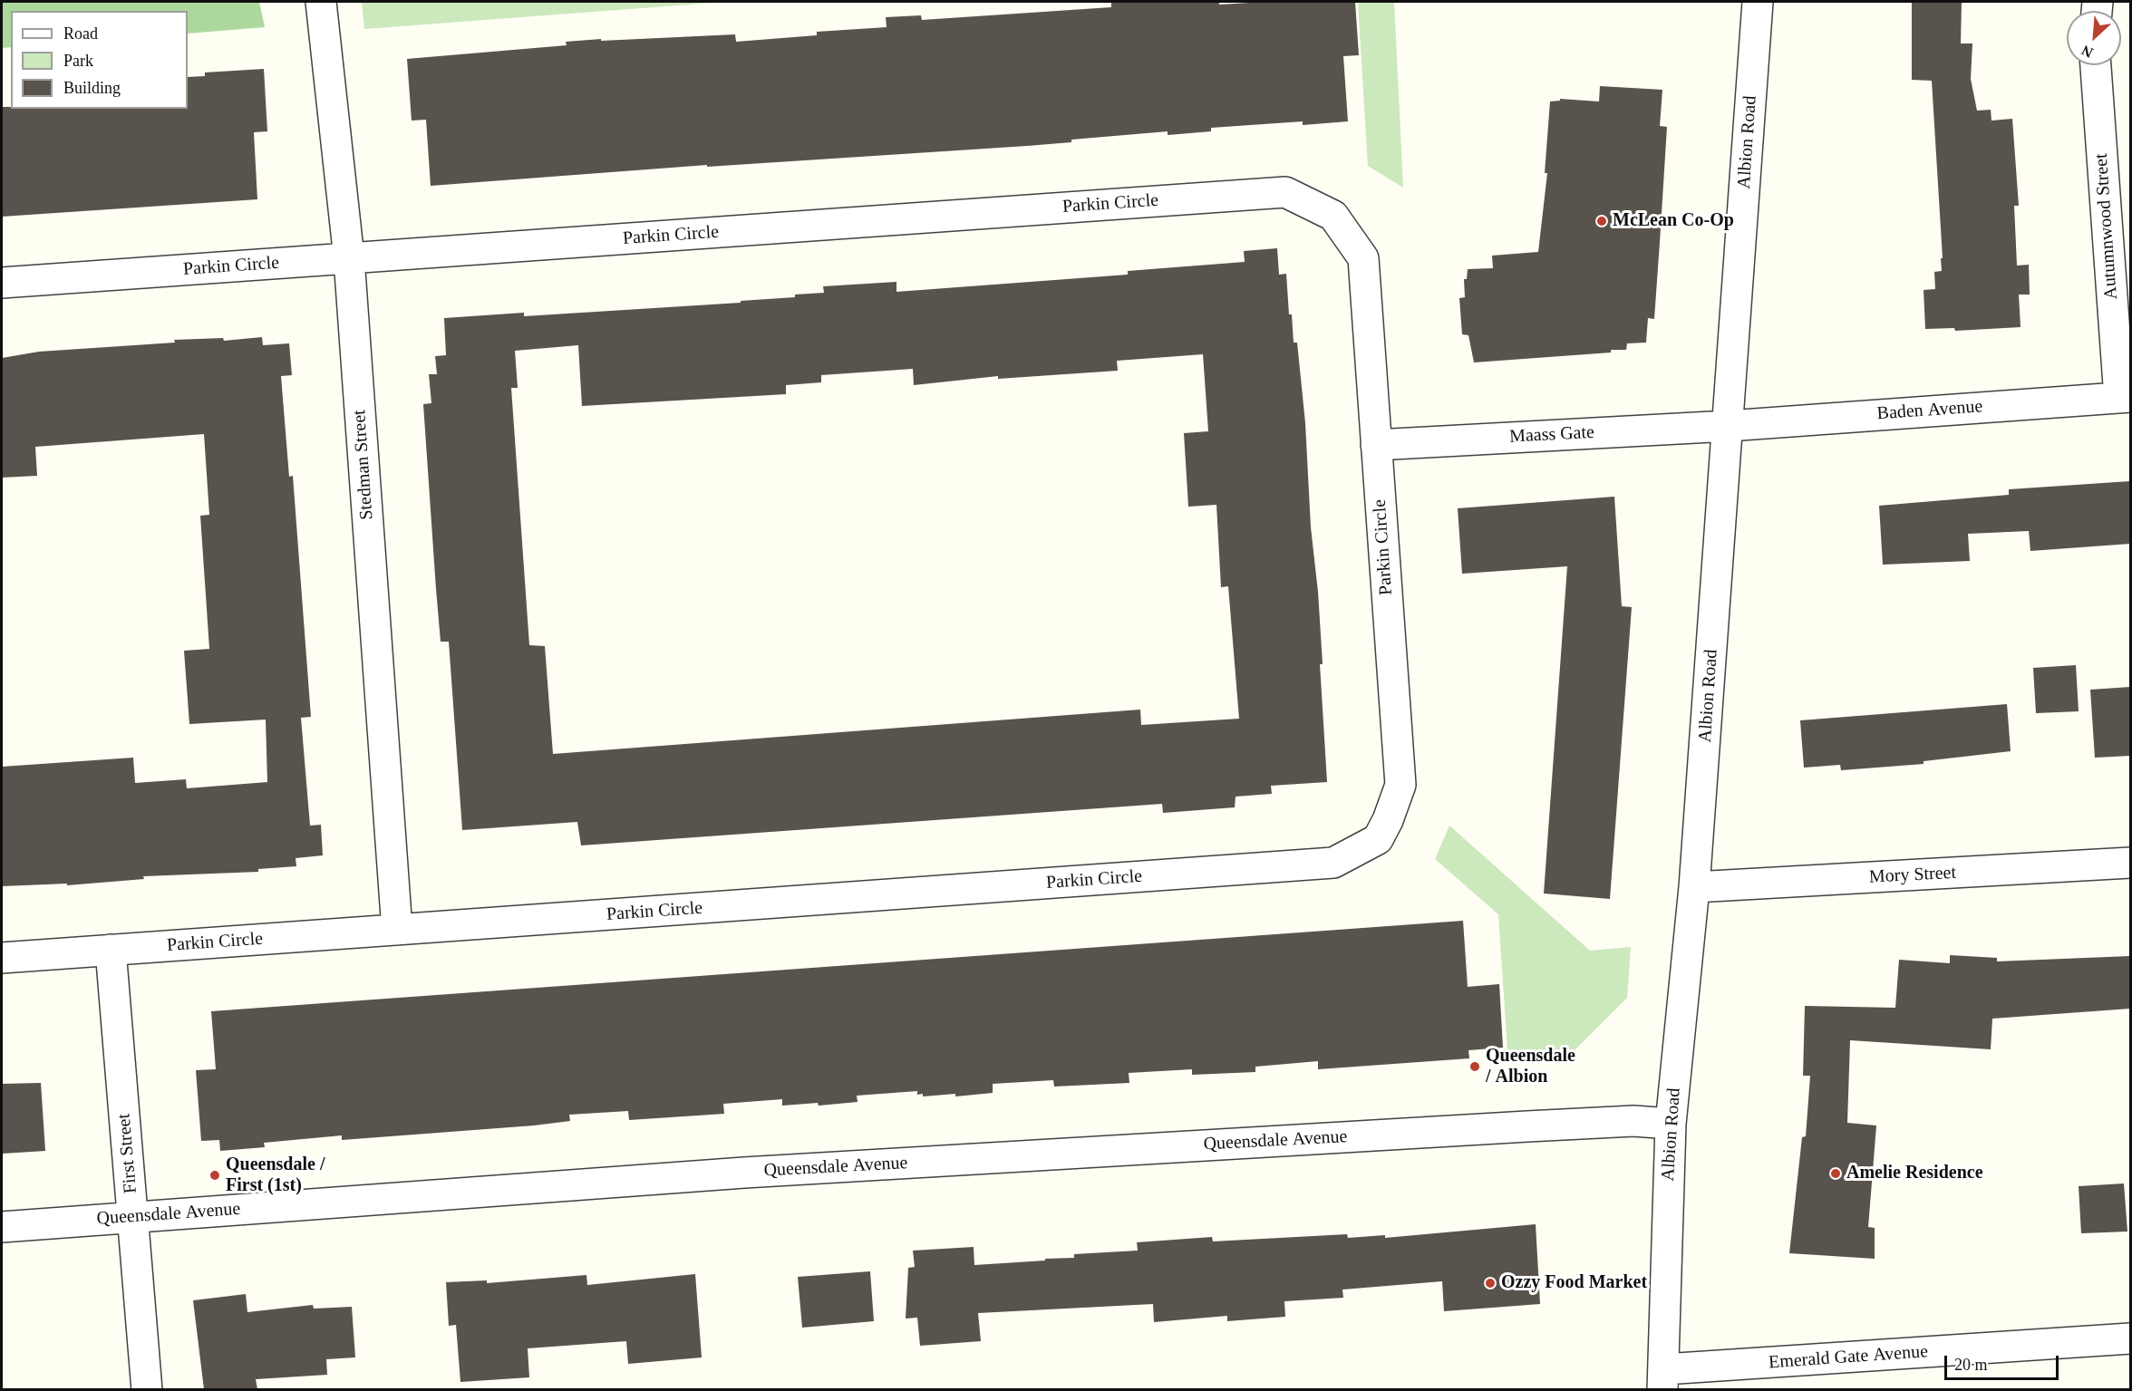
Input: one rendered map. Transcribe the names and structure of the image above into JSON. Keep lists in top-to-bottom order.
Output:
{
  "streets": {
    "street": [
      "Albion Road",
      "Parkin Circle",
      "Autumnwood Street",
      "Baden Avenue",
      "Maass Gate",
      "Stedman Street",
      "Mory Street",
      "Queensdale Avenue",
      "First Street",
      "Emerald Gate Avenue"
    ]
  },
  "crossings": [
    ["Albion Road", "Baden Avenue"],
    ["Albion Road", "Maass Gate"],
    ["Albion Road", "Mory Street"],
    ["Albion Road", "Queensdale Avenue"],
    ["Albion Road", "Emerald Gate Avenue"],
    ["Parkin Circle", "Maass Gate"],
    ["Parkin Circle", "Stedman Street"],
    ["Parkin Circle", "First Street"],
    ["Autumnwood Street", "Baden Avenue"],
    ["Baden Avenue", "Maass Gate"],
    ["Queensdale Avenue", "First Street"]
  ],
  "places": [
    "McLean Co-Op",
    "Queensdale / Albion",
    "Amelie Residence",
    "Queensdale / First (1st)",
    "Ozzy Food Market"
  ],
  "legend": ["Road", "Park", "Building"],
  "scale_bar": "20 m",
  "north": "bottom left"
}
